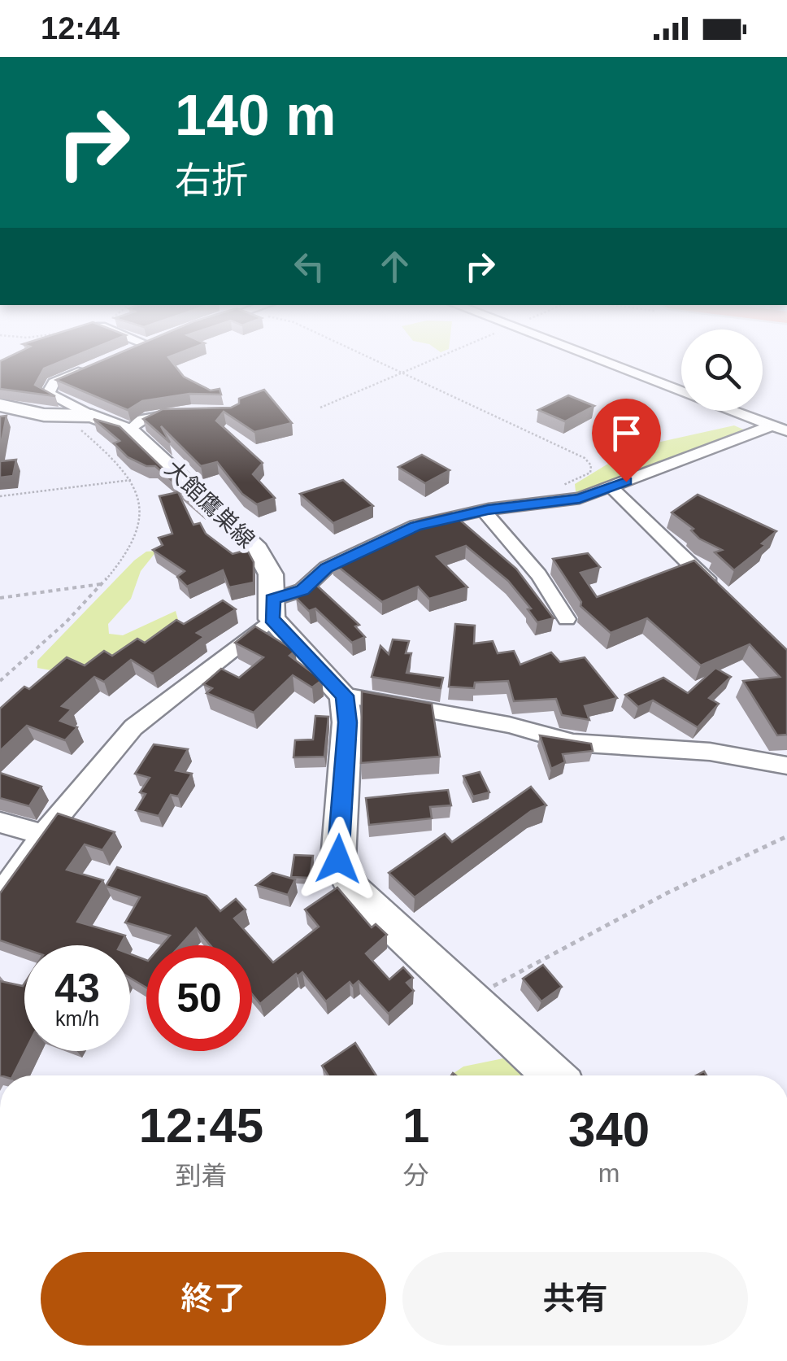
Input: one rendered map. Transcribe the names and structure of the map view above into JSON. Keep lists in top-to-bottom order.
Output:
{
  "streets": {
    "main road": ["大館鷹巣線"]
  },
  "page": {
    "status": "12:44",
    "turn": ["140 m", "右折"],
    "speed": "43 km/h",
    "limit": "50",
    "eta": [
      "12:45",
      "到着",
      "1",
      "分",
      "340",
      "m"
    ],
    "buttons": ["終了", "共有"]
  }
}
